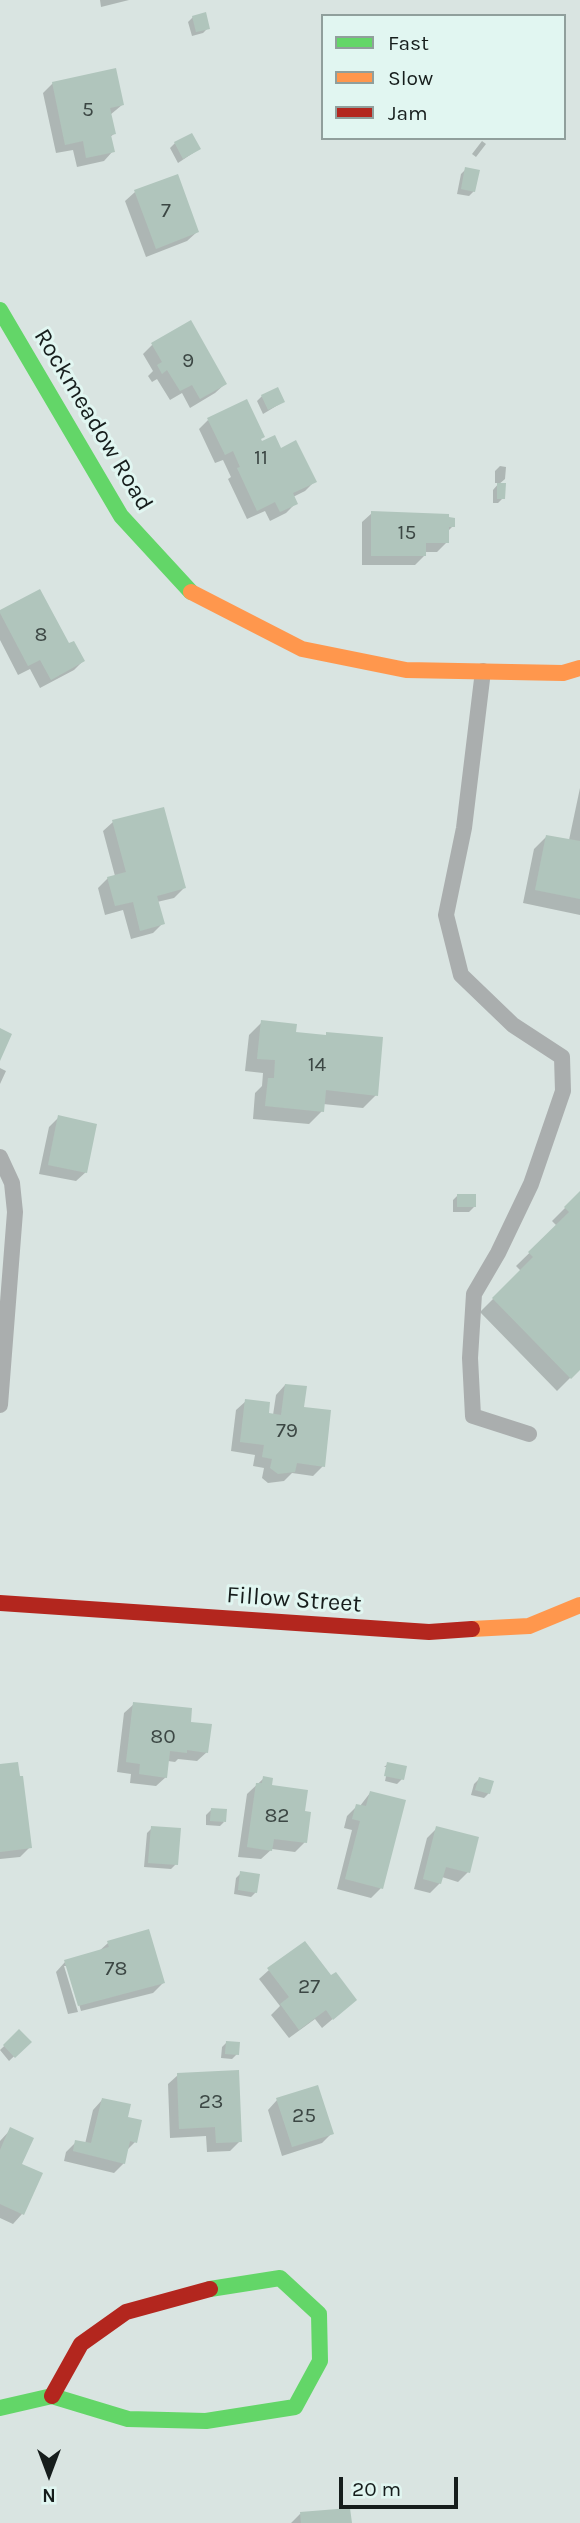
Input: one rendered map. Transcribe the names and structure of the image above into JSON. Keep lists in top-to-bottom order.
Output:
{
  "streets": {
    "street": ["Rockmeadow Road", "Fillow Street"]
  },
  "house_numbers": [
    "5",
    "7",
    "9",
    "11",
    "15",
    "8",
    "14",
    "79",
    "80",
    "82",
    "78",
    "27",
    "23",
    "25"
  ],
  "legend": ["Fast", "Slow", "Jam"],
  "scale_bar": "20 m",
  "north": "bottom"
}
